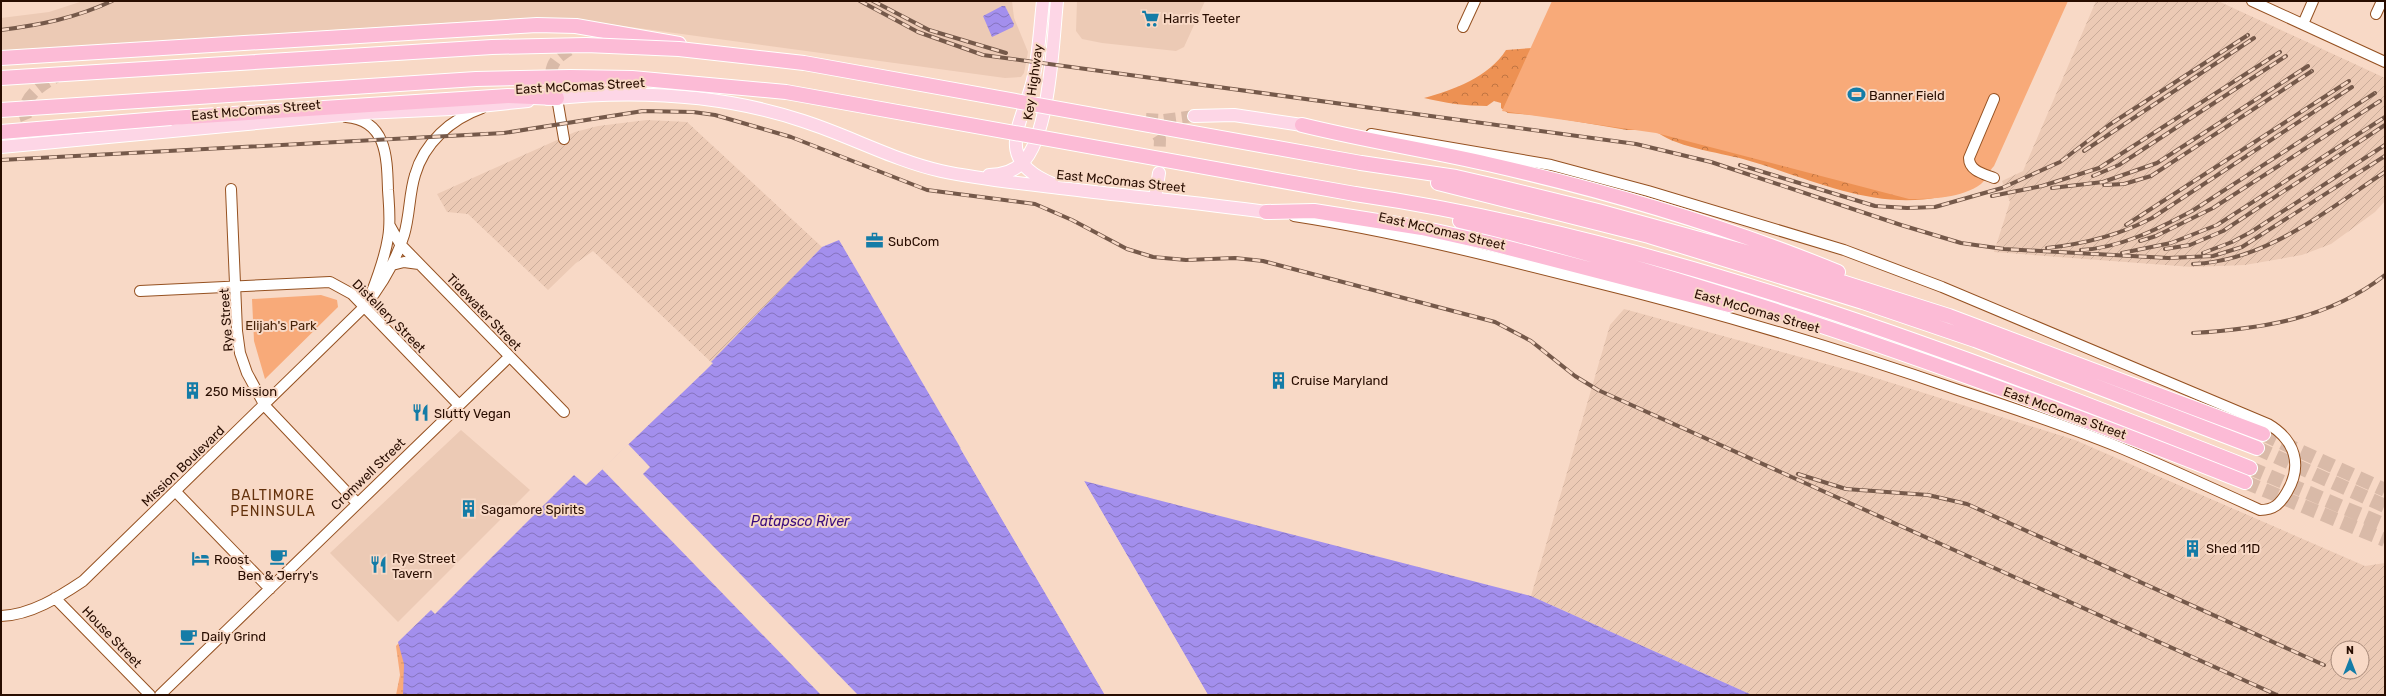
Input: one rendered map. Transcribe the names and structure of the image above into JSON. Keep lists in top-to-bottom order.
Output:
{
  "streets": {
    "main road": ["Key Highway", "East McComas Street"],
    "street": [
      "Tidewater Street",
      "Distellery Street",
      "Rye Street",
      "Mission Boulevard",
      "Cromwell Street",
      "House Street"
    ]
  },
  "crossings": [
    ["Key Highway", "East McComas Street"],
    ["East McComas Street", "Mission Boulevard"],
    ["Tidewater Street", "Mission Boulevard"],
    ["Tidewater Street", "Cromwell Street"],
    ["Distellery Street", "Rye Street"],
    ["Distellery Street", "Mission Boulevard"],
    ["Distellery Street", "Cromwell Street"],
    ["Rye Street", "Mission Boulevard"],
    ["Rye Street", "Cromwell Street"],
    ["Mission Boulevard", "House Street"]
  ],
  "districts": ["BALTIMORE PENINSULA"],
  "water": ["Patapsco River"],
  "parks": ["Elijah's Park"],
  "places": {
    "supermarket": ["Harris Teeter"],
    "sports": ["Banner Field"],
    "office": ["SubCom"],
    "building": [
      "Cruise Maryland",
      "250 Mission",
      "Sagamore Spirits",
      "Shed 11D"
    ],
    "restaurant": ["Slutty Vegan", "Rye Street Tavern"],
    "cafe": ["Ben & Jerry's", "Daily Grind"],
    "hotel": ["Roost"]
  },
  "north": "top"
}
